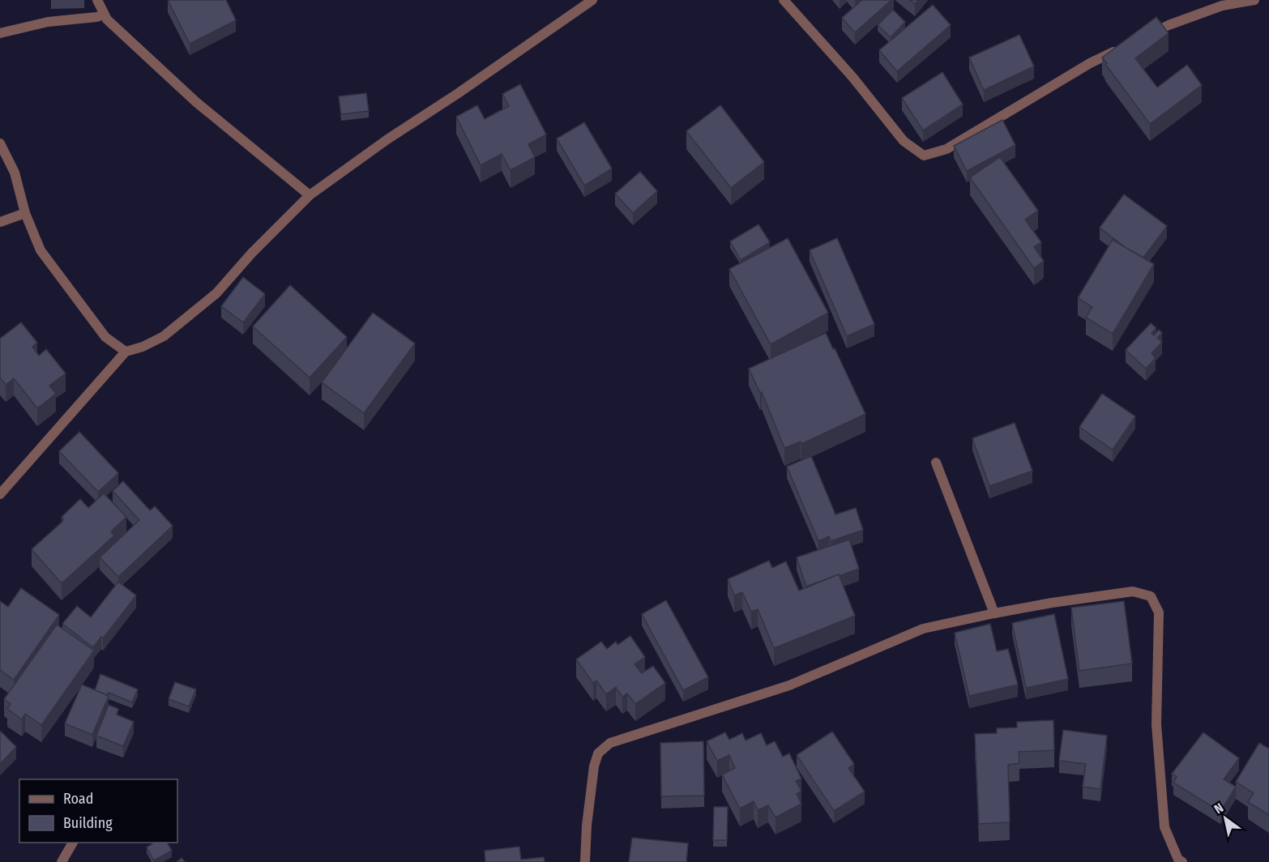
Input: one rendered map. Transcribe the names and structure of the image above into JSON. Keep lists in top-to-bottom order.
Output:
{
  "legend": ["Road", "Building"],
  "north": "top left"
}
